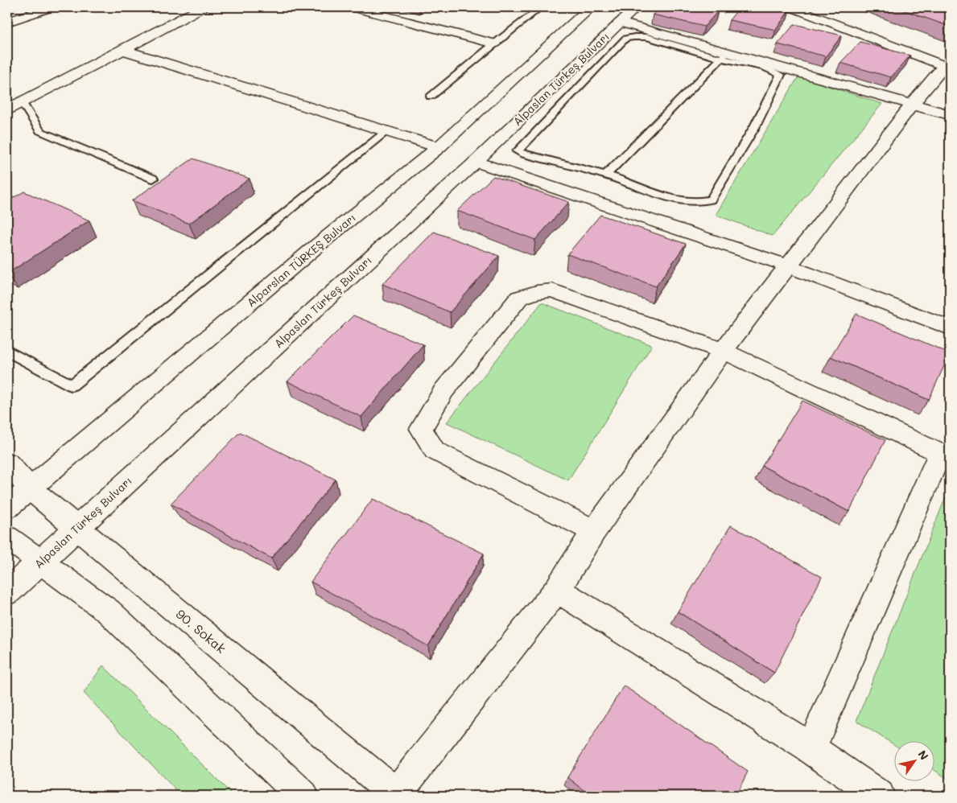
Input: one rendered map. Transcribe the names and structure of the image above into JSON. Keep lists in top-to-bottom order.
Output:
{
  "streets": {
    "street": ["Alpaslan Türkeş Bulvarı", "Alparslan TÜRKEŞ Bulvarı", "90. Sokak"]
  },
  "crossings": [
    ["Alpaslan Türkeş Bulvarı", "90. Sokak"],
    ["Alparslan TÜRKEŞ Bulvarı", "90. Sokak"]
  ],
  "north": "top right"
}
